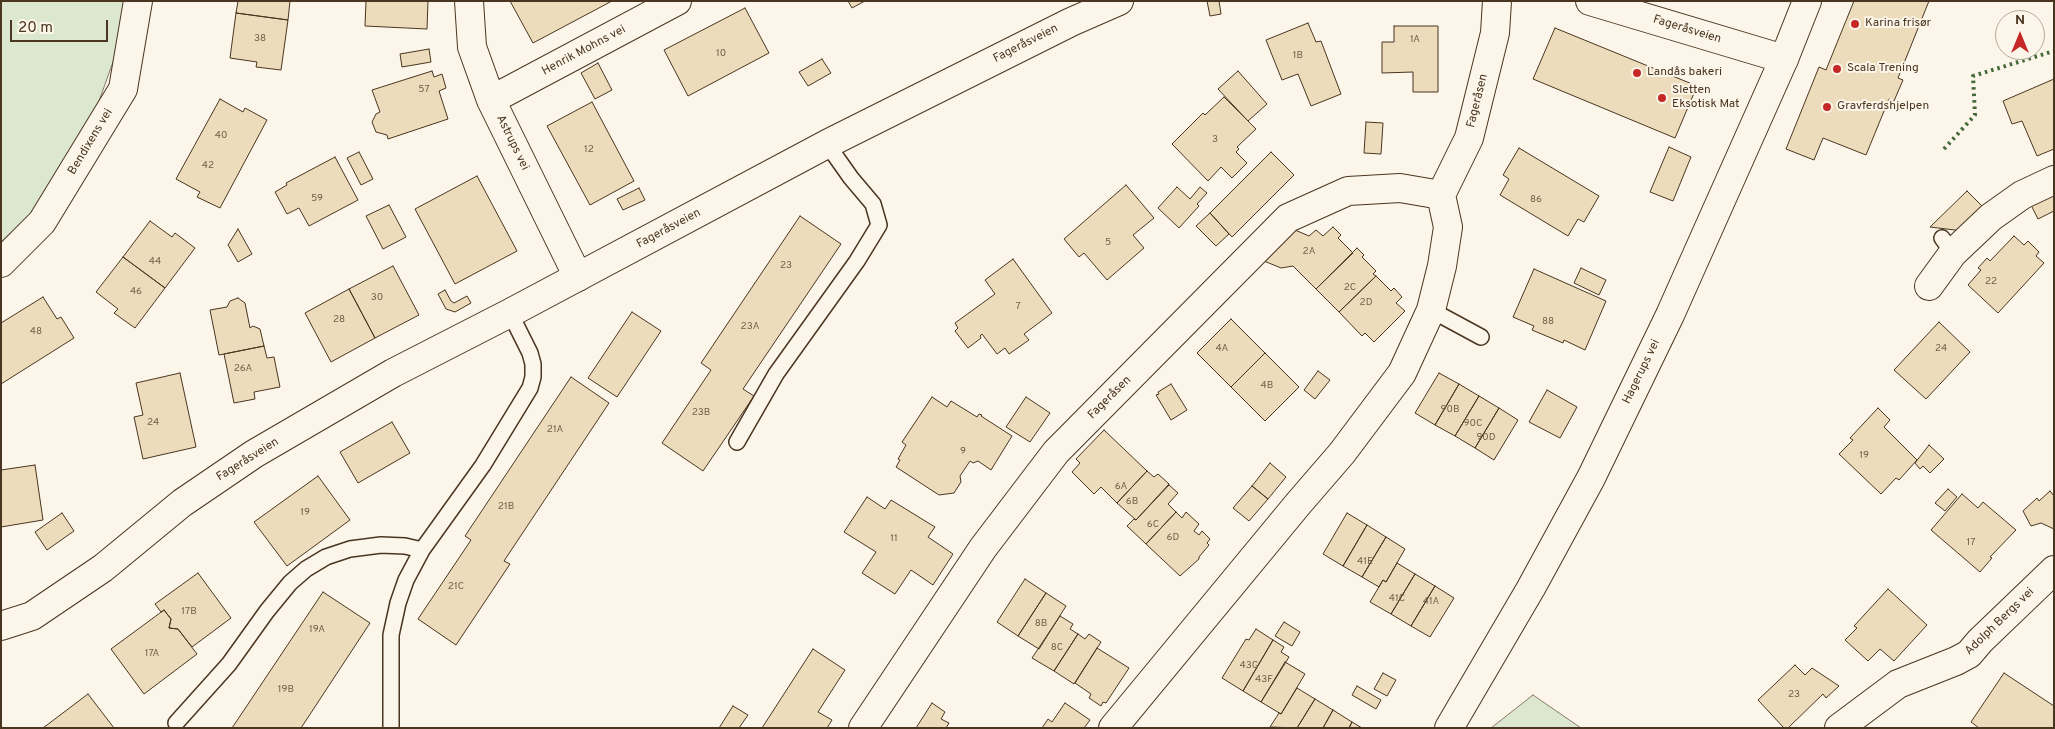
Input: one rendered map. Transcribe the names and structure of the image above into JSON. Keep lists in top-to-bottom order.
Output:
{
  "streets": {
    "street": [
      "Fageråsveien",
      "Henrik Mohns vei",
      "Fageråsen",
      "Bendixens vei",
      "Astrups vei",
      "Hagerups vei",
      "Adolph Bergs vei"
    ]
  },
  "crossings": [
    ["Fageråsveien", "Astrups vei"],
    ["Fageråsveien", "Hagerups vei"],
    ["Henrik Mohns vei", "Astrups vei"]
  ],
  "places": [
    "Karina frisør",
    "Scala Trening",
    "Landås bakeri",
    "Sletten Eksotisk Mat",
    "Gravferdshjelpen"
  ],
  "house_numbers": [
    "38",
    "1A",
    "10",
    "1B",
    "57",
    "40",
    "3",
    "12",
    "42",
    "59",
    "86",
    "5",
    "2A",
    "44",
    "23",
    "22",
    "2C",
    "46",
    "30",
    "2D",
    "7",
    "28",
    "88",
    "23A",
    "48",
    "4A",
    "24",
    "26A",
    "4B",
    "90B",
    "23B",
    "24",
    "90C",
    "21A",
    "90D",
    "9",
    "19",
    "6A",
    "6B",
    "21B",
    "19",
    "6C",
    "6D",
    "11",
    "17",
    "41E",
    "21C",
    "41C",
    "41A",
    "17B",
    "8B",
    "19A",
    "8C",
    "17A",
    "43G",
    "43F",
    "19B",
    "23"
  ],
  "scale_bar": "20 m",
  "north": "top"
}
